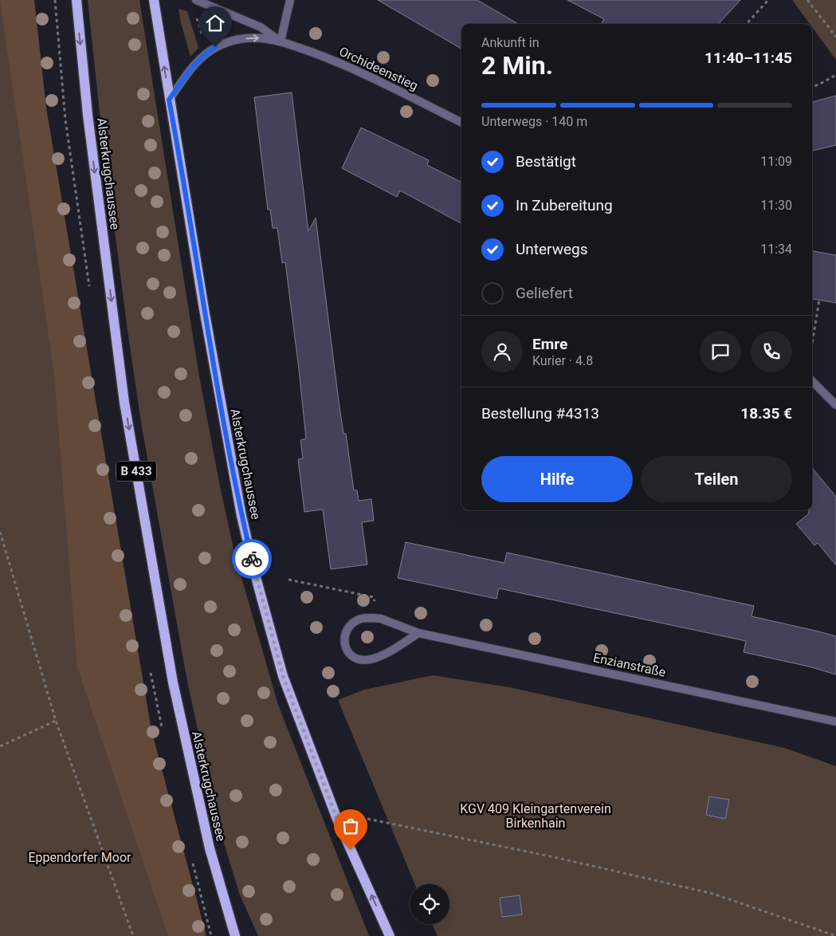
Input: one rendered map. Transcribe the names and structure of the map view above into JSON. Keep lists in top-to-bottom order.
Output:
{
  "streets": {
    "main road": ["Alsterkrugchaussee", "B 433"],
    "street": ["Orchideenstieg", "Enzianstraße"]
  },
  "crossings": [
    ["Orchideenstieg", "Alsterkrugchaussee"]
  ],
  "parks": ["KGV 409 Kleingartenverein Birkenhain", "Eppendorfer Moor"],
  "page": {
    "heading": ["2 Min.", "Ankunft in", "11:40–11:45"],
    "panel": [
      "Emre",
      "Kurier · 4.8",
      "Bestellung #4313",
      "18.35 €"
    ],
    "bar": "Unterwegs · 140 m",
    "list": [
      ["Bestätigt", "11:09"],
      ["In Zubereitung", "11:30"],
      ["Unterwegs", "11:34"],
      "Geliefert"
    ],
    "buttons": ["Hilfe", "Teilen"]
  }
}
